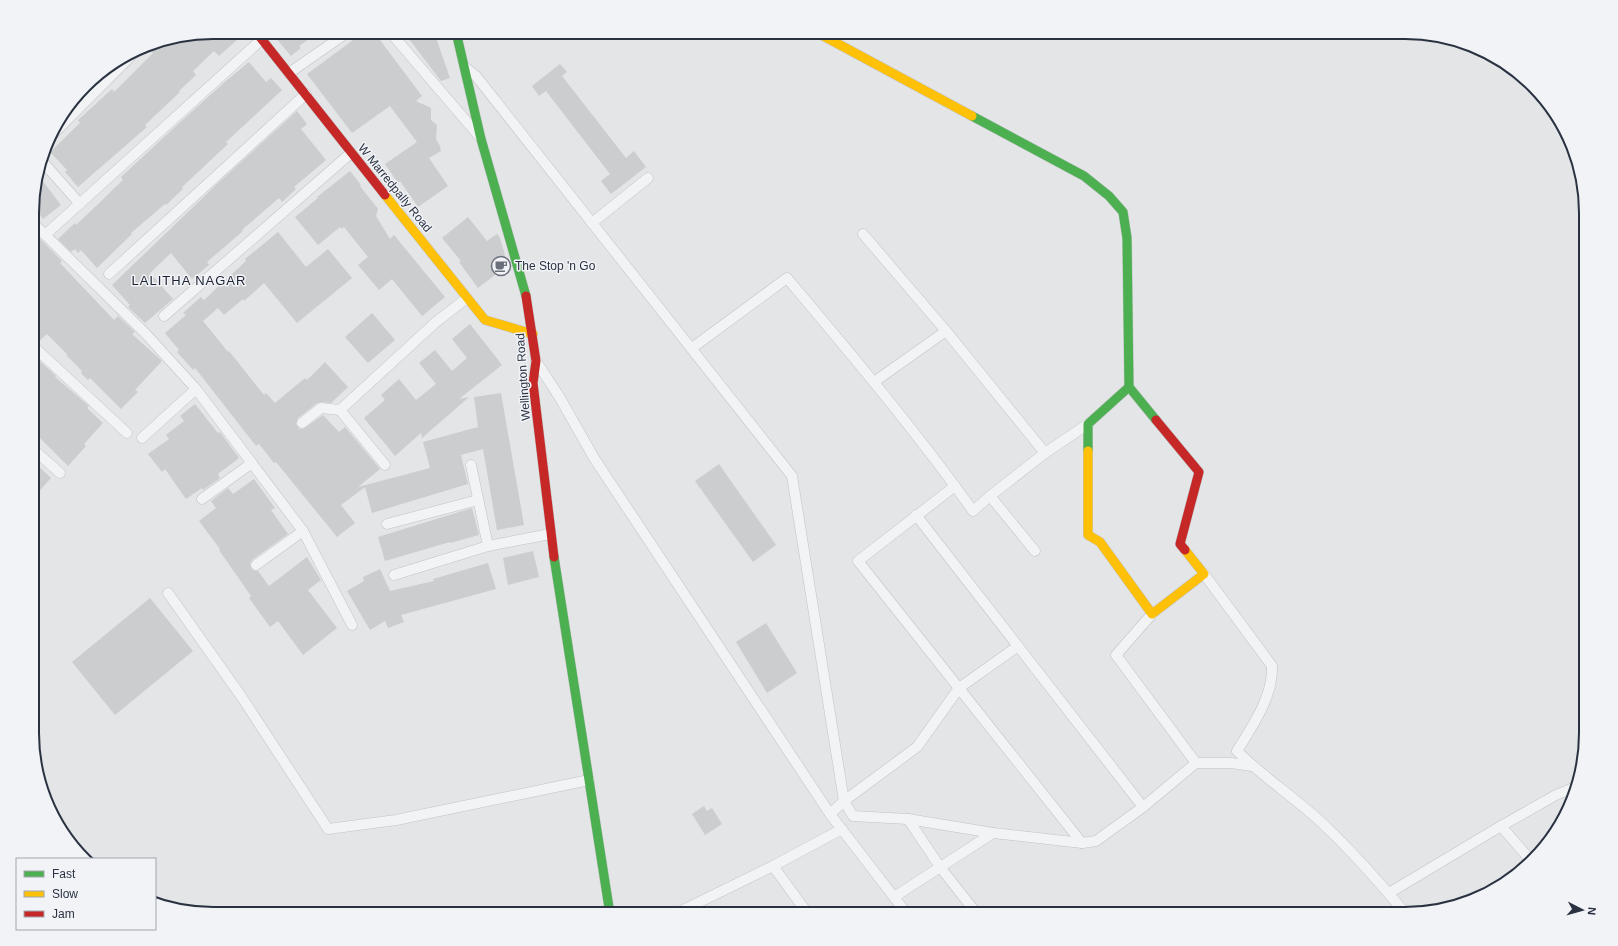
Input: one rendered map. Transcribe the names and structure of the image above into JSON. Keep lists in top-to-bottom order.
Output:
{
  "streets": {
    "main road": ["W Marredpally Road", "Wellington Road"]
  },
  "crossings": [
    ["W Marredpally Road", "Wellington Road"]
  ],
  "districts": ["LALITHA NAGAR"],
  "places": {
    "cafe": ["The Stop 'n Go"]
  },
  "legend": ["Fast", "Slow", "Jam"],
  "north": "right"
}
